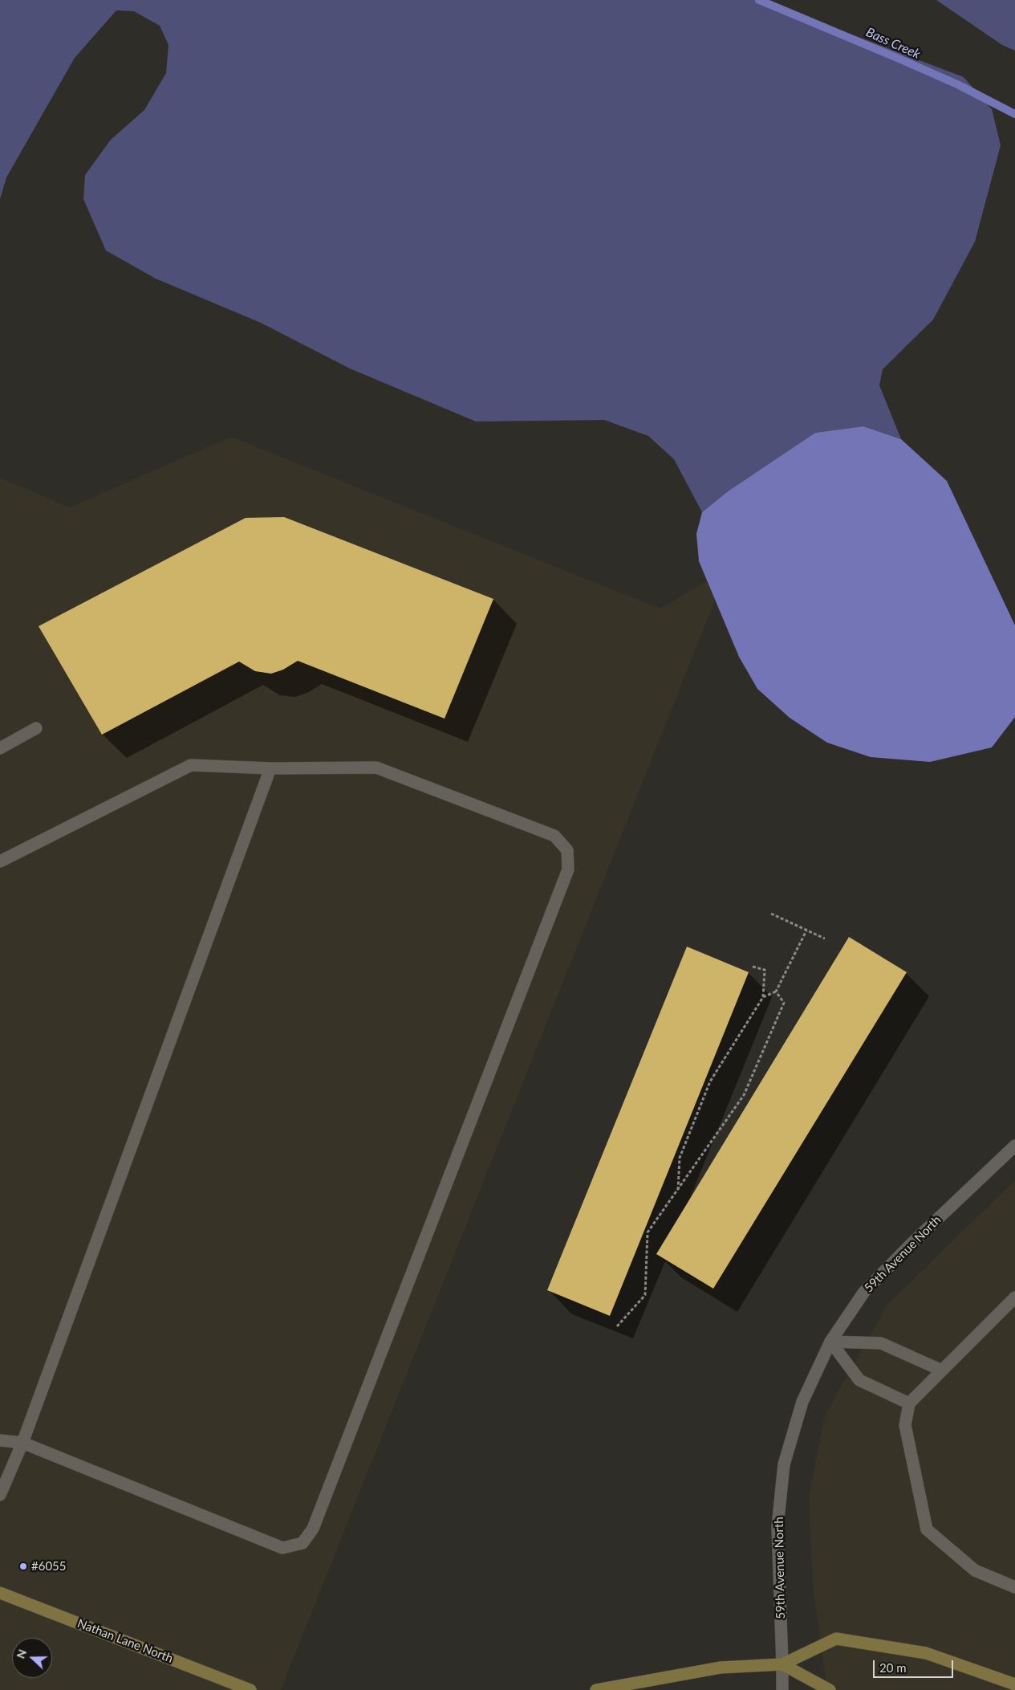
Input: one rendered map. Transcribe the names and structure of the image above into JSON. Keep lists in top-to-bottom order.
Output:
{
  "streets": {
    "street": ["59th Avenue North", "Nathan Lane North"]
  },
  "water": ["Bass Creek"],
  "places": ["#6055"],
  "scale_bar": "20 m",
  "north": "left"
}
